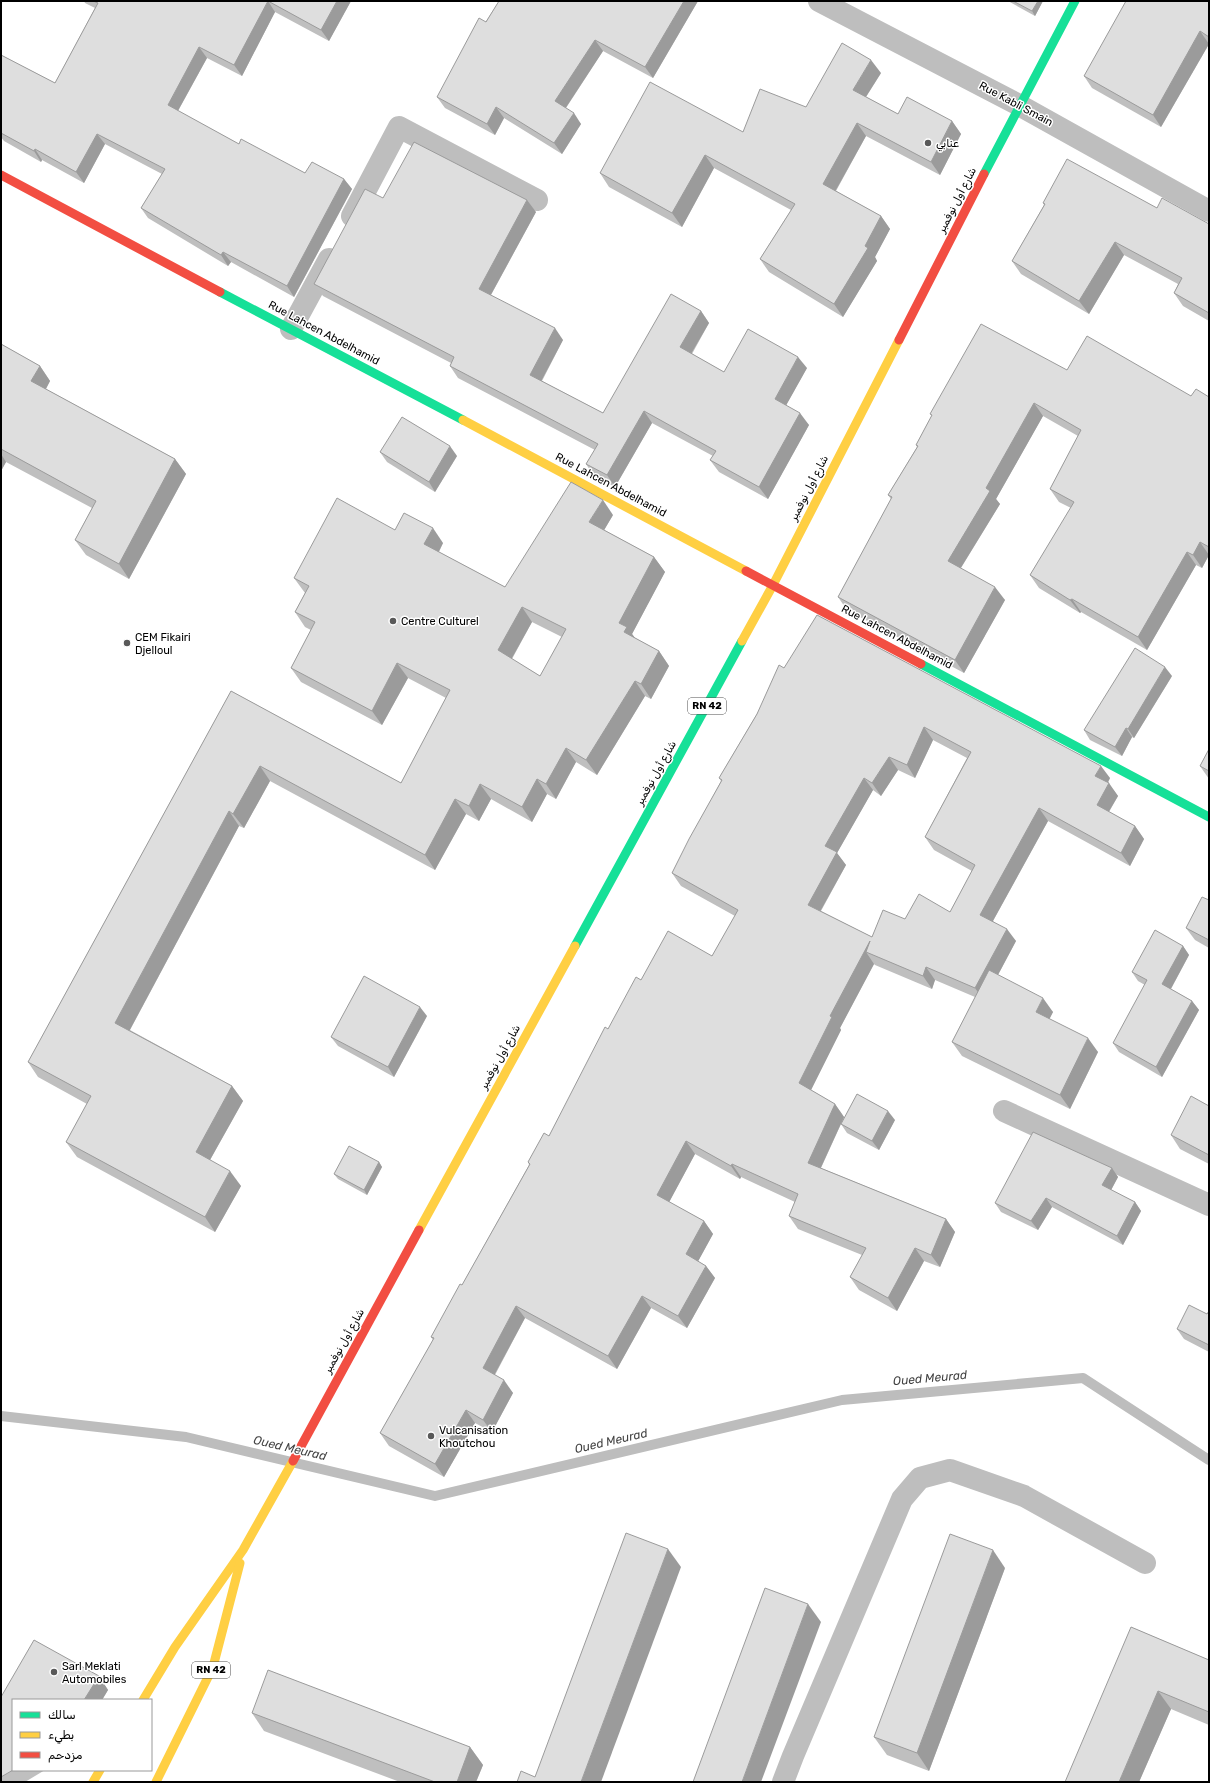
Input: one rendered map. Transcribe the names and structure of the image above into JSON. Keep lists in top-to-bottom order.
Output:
{
  "streets": {
    "main road": ["شارع أول نوفمبر", "Rue Lahcen Abdelhamid", "RN 42"],
    "street": ["Rue Kabli Smain"]
  },
  "crossings": [
    ["Rue Kabli Smain", "شارع أول نوفمبر"],
    ["شارع أول نوفمبر", "Rue Lahcen Abdelhamid"],
    ["شارع أول نوفمبر", "RN 42"]
  ],
  "water": ["Oued Meurad"],
  "places": [
    "عنابي",
    "Centre Culturel",
    "CEM Fikairi Djelloul",
    "Vulcanisation Khoutchou",
    "Sarl Meklati Automobiles"
  ],
  "legend": ["سالك", "بطيء", "مزدحم"]
}
